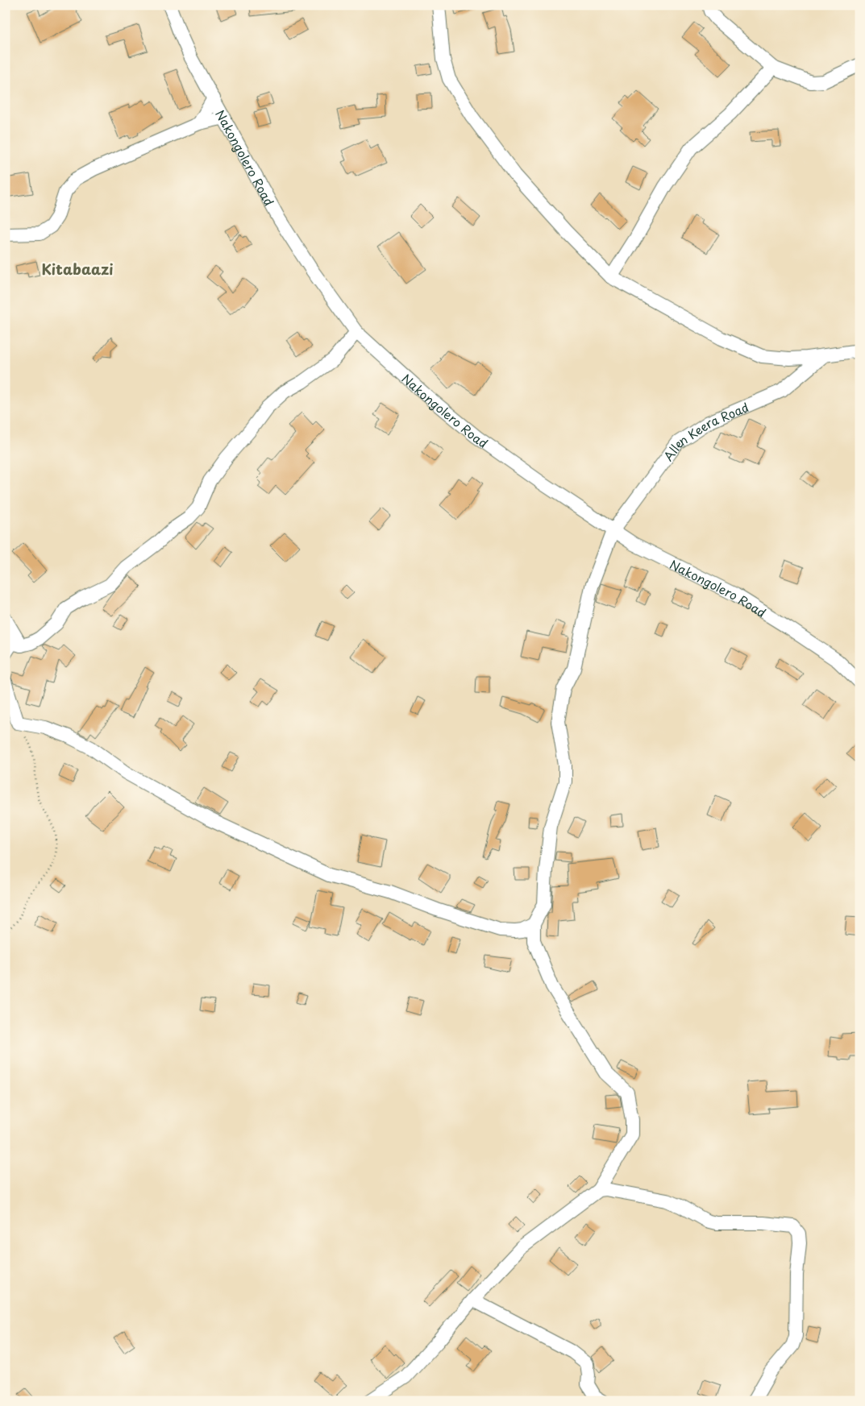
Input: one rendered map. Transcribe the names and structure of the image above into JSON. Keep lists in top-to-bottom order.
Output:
{
  "streets": {
    "street": ["Nakongolero Road", "Allen Keera Road"]
  },
  "crossings": [
    ["Nakongolero Road", "Allen Keera Road"]
  ],
  "districts": ["Kitabaazi"]
}
